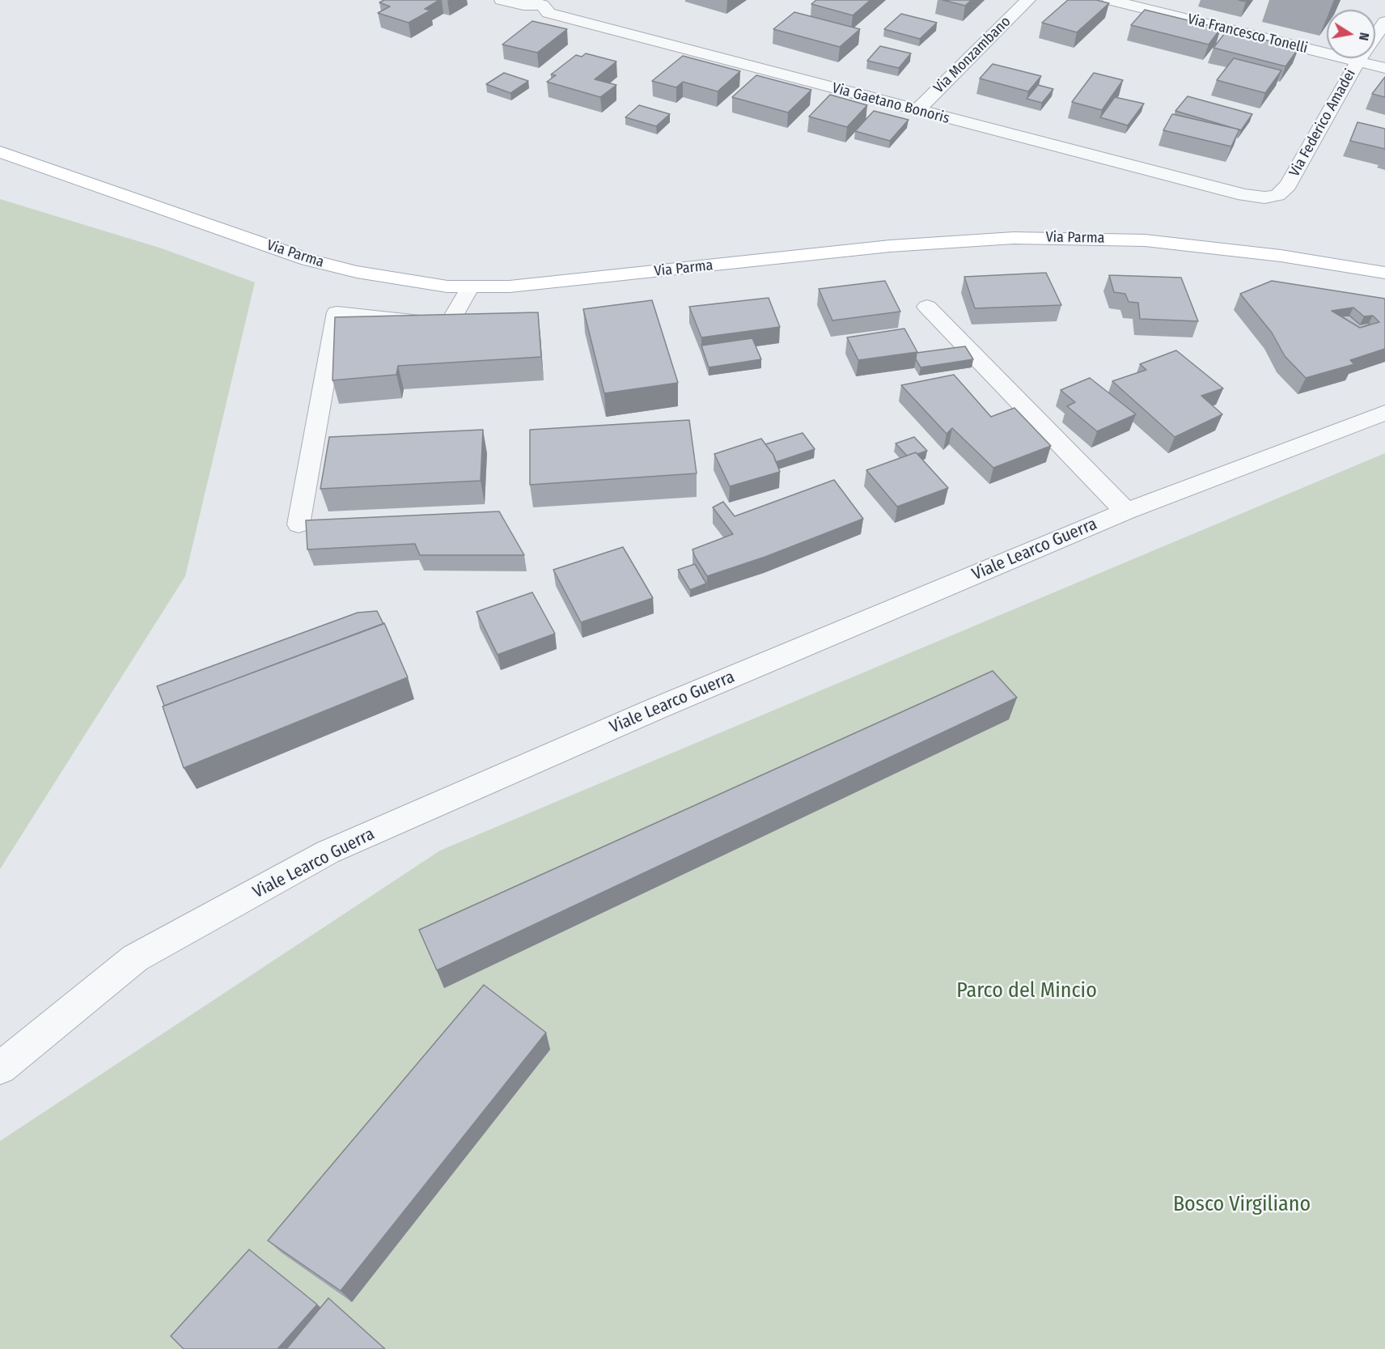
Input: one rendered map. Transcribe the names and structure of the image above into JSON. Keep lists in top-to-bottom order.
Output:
{
  "streets": {
    "main road": ["Via Parma"],
    "street": [
      "Via Francesco Tonelli",
      "Via Monzambano",
      "Via Gaetano Bonoris",
      "Via Federico Amadei",
      "Viale Learco Guerra"
    ]
  },
  "crossings": [
    ["Via Francesco Tonelli", "Via Federico Amadei"],
    ["Via Monzambano", "Via Gaetano Bonoris"],
    ["Via Gaetano Bonoris", "Via Federico Amadei"]
  ],
  "parks": ["Parco del Mincio", "Bosco Virgiliano"],
  "north": "right"
}
